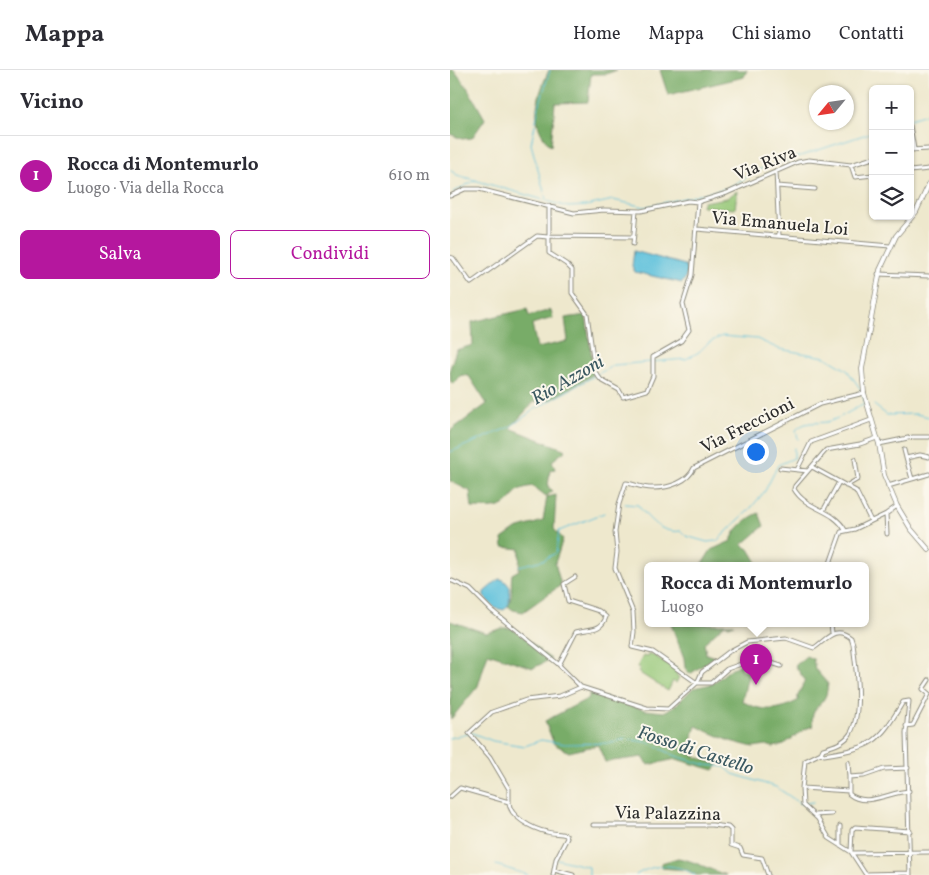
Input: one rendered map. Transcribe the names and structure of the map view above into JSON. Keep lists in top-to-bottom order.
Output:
{
  "streets": {
    "street": [
      "Via Riva",
      "Via Emanuela Loi",
      "Via Freccioni",
      "Via Palazzina"
    ]
  },
  "water": ["Rio Azzoni", "Fosso di Castello"],
  "north": "bottom left",
  "page": {
    "header": "Mappa",
    "nav": [
      "Home",
      "Mappa",
      "Chi siamo",
      "Contatti"
    ],
    "heading": "Vicino",
    "map_buttons": ["+", "−"],
    "list": [
      {
        "mark": "1",
        "name": "Rocca di Montemurlo",
        "note": "Luogo · Via della Rocca",
        "value": "610 m"
      }
    ],
    "buttons": ["Salva", "Condividi"],
    "popup": ["Rocca di Montemurlo", "Luogo"],
    "pins": "1"
  }
}
